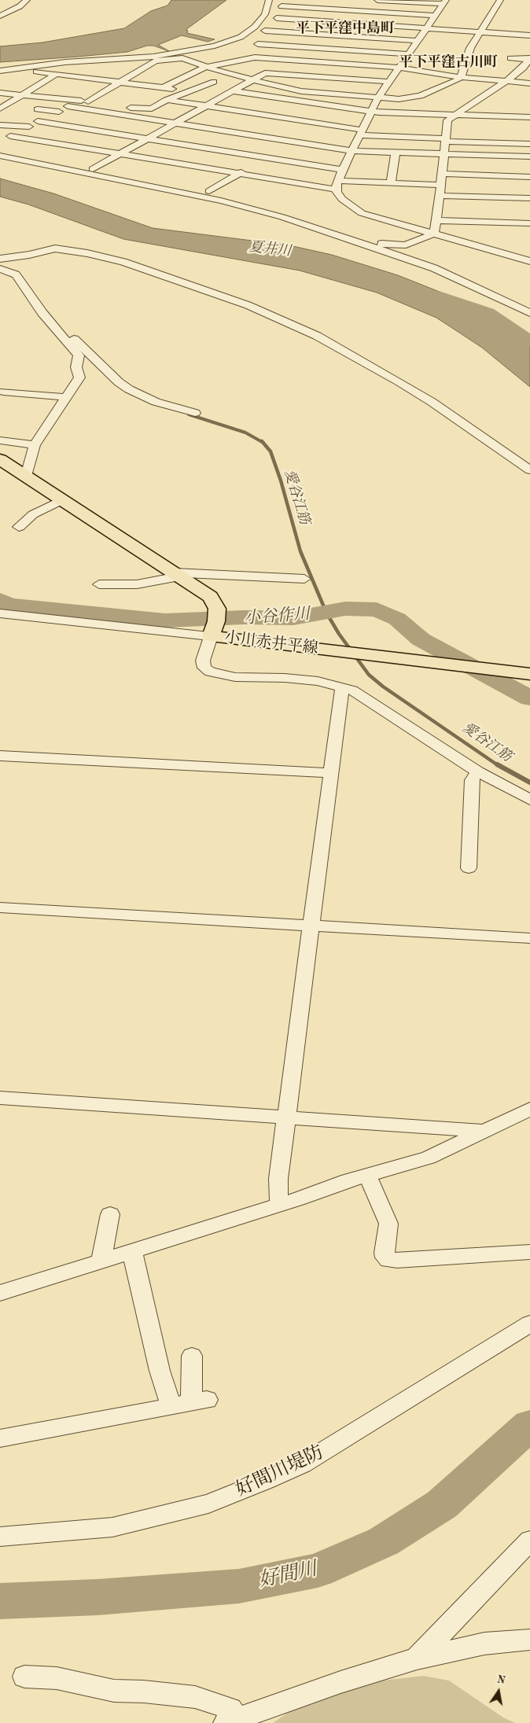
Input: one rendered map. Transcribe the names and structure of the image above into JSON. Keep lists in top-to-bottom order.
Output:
{
  "streets": {
    "main road": ["小川赤井平線"],
    "street": ["好間川堤防"]
  },
  "districts": ["平下平窪中島町", "平下平窪古川町"],
  "water": [
    "夏井川",
    "愛谷江筋",
    "小谷作川",
    "好間川"
  ],
  "north": "top"
}
